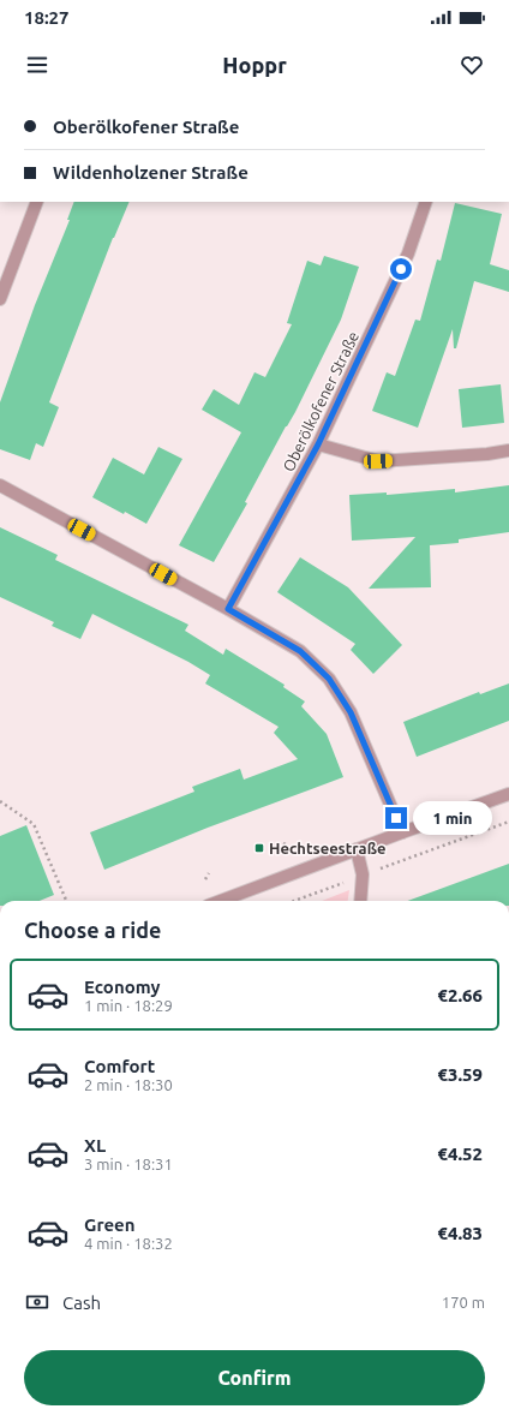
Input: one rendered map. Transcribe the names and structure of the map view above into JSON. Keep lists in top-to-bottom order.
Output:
{
  "streets": {
    "street": ["Oberölkofener Straße"]
  },
  "places": {
    "transit": ["Hechtseestraße"]
  },
  "page": {
    "status": "18:27",
    "header": "Hoppr",
    "banner": ["Oberölkofener Straße", "Wildenholzener Straße"],
    "bubble": "1 min",
    "heading": "Choose a ride",
    "list": [
      {
        "name": "Economy",
        "note": "1 min · 18:29",
        "value": "€2.66"
      },
      {
        "name": "Comfort",
        "note": "2 min · 18:30",
        "value": "€3.59"
      },
      {
        "name": "XL",
        "note": "3 min · 18:31",
        "value": "€4.52"
      },
      {
        "name": "Green",
        "note": "4 min · 18:32",
        "value": "€4.83"
      }
    ],
    "pay": ["Cash", "170 m"],
    "buttons": "Confirm"
  }
}
